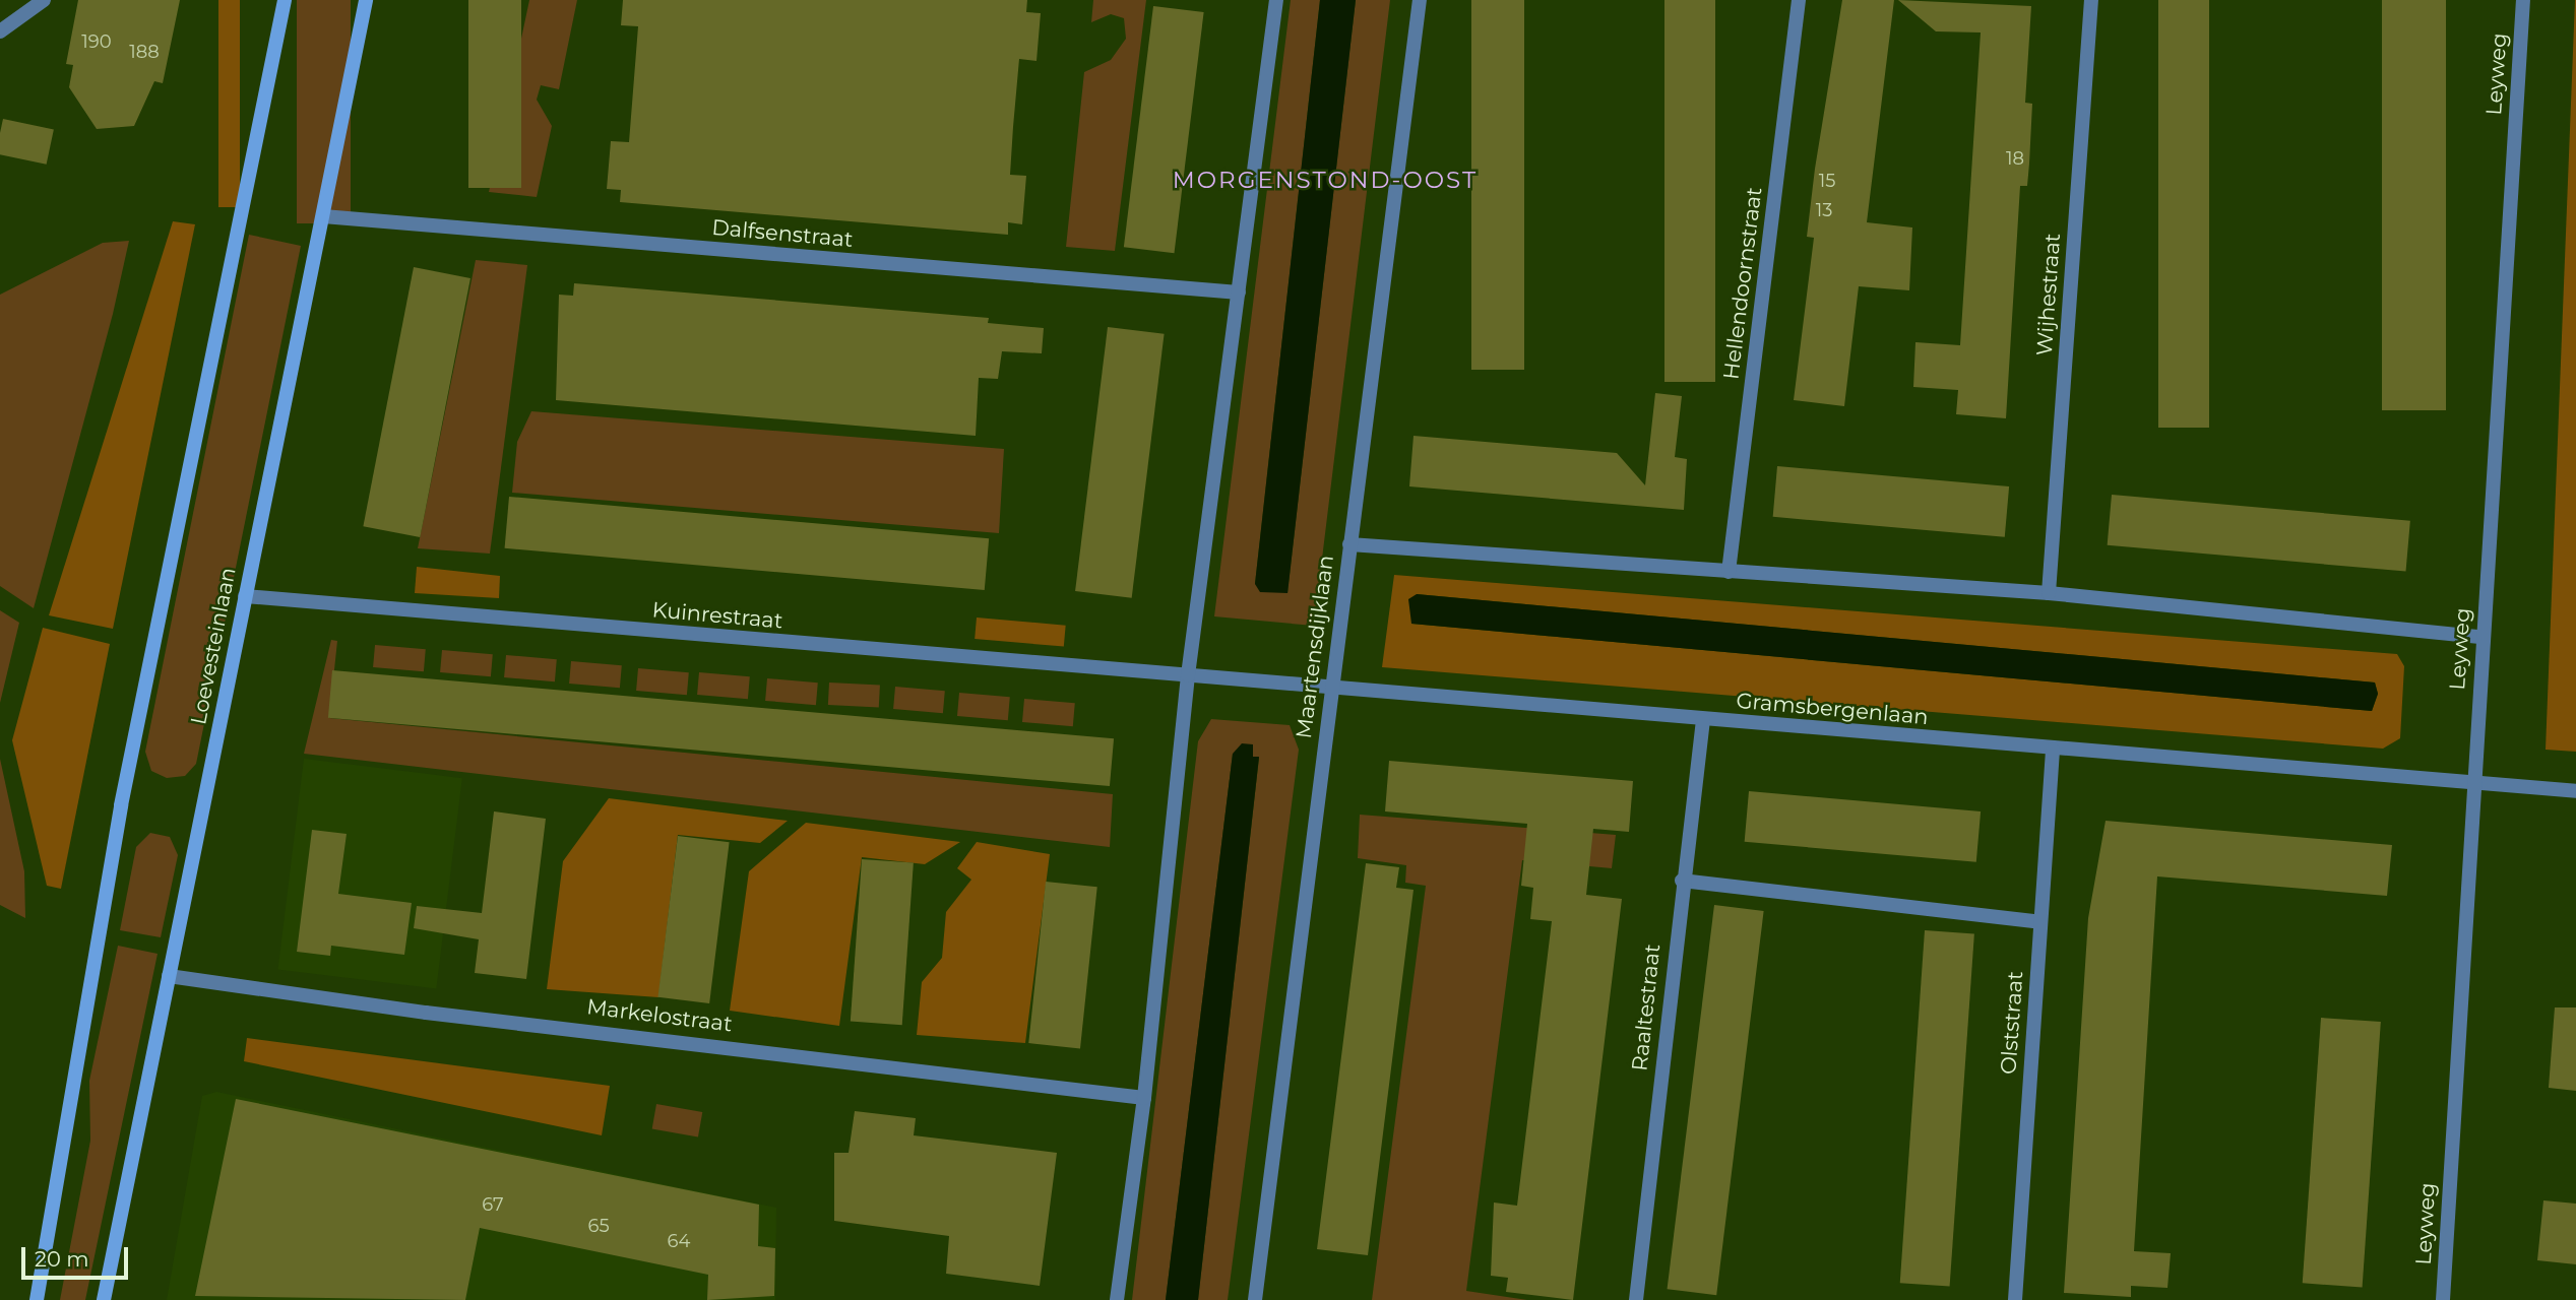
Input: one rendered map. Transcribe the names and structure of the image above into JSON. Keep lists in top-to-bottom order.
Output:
{
  "streets": {
    "main road": ["Loevesteinlaan"],
    "street": [
      "Leyweg",
      "Dalfsenstraat",
      "Hellendoornstraat",
      "Wijhestraat",
      "Kuinrestraat",
      "Maartensdijklaan",
      "Gramsbergenlaan",
      "Raaltestraat",
      "Markelostraat",
      "Olststraat"
    ]
  },
  "crossings": [
    ["Leyweg", "Gramsbergenlaan"],
    ["Dalfsenstraat", "Loevesteinlaan"],
    ["Kuinrestraat", "Loevesteinlaan"],
    ["Kuinrestraat", "Gramsbergenlaan"],
    ["Loevesteinlaan", "Markelostraat"],
    ["Maartensdijklaan", "Gramsbergenlaan"],
    ["Gramsbergenlaan", "Raaltestraat"],
    ["Gramsbergenlaan", "Olststraat"]
  ],
  "districts": ["MORGENSTOND-OOST"],
  "house_numbers": [
    "190",
    "188",
    "18",
    "15",
    "13",
    "67",
    "65",
    "64"
  ],
  "scale_bar": "20 m"
}
